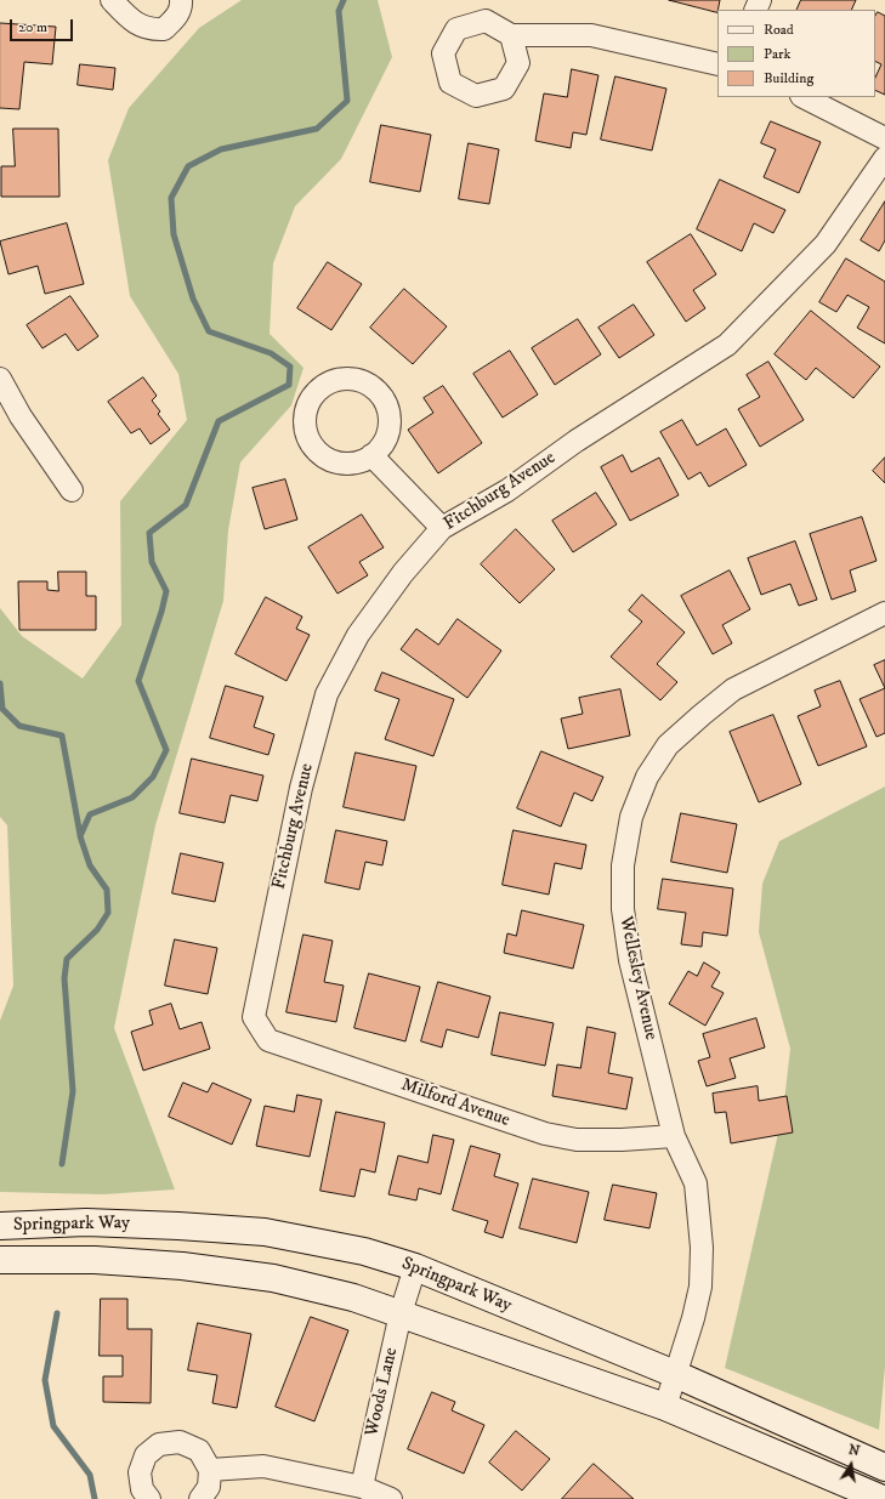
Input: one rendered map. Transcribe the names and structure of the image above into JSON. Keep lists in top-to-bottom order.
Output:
{
  "streets": {
    "street": [
      "Fitchburg Avenue",
      "Wellesley Avenue",
      "Milford Avenue",
      "Springpark Way",
      "Woods Lane"
    ]
  },
  "crossings": [
    ["Fitchburg Avenue", "Milford Avenue"],
    ["Wellesley Avenue", "Milford Avenue"],
    ["Wellesley Avenue", "Springpark Way"],
    ["Springpark Way", "Woods Lane"]
  ],
  "legend": ["Road", "Park", "Building"],
  "scale_bar": "20 m",
  "north": "top"
}
